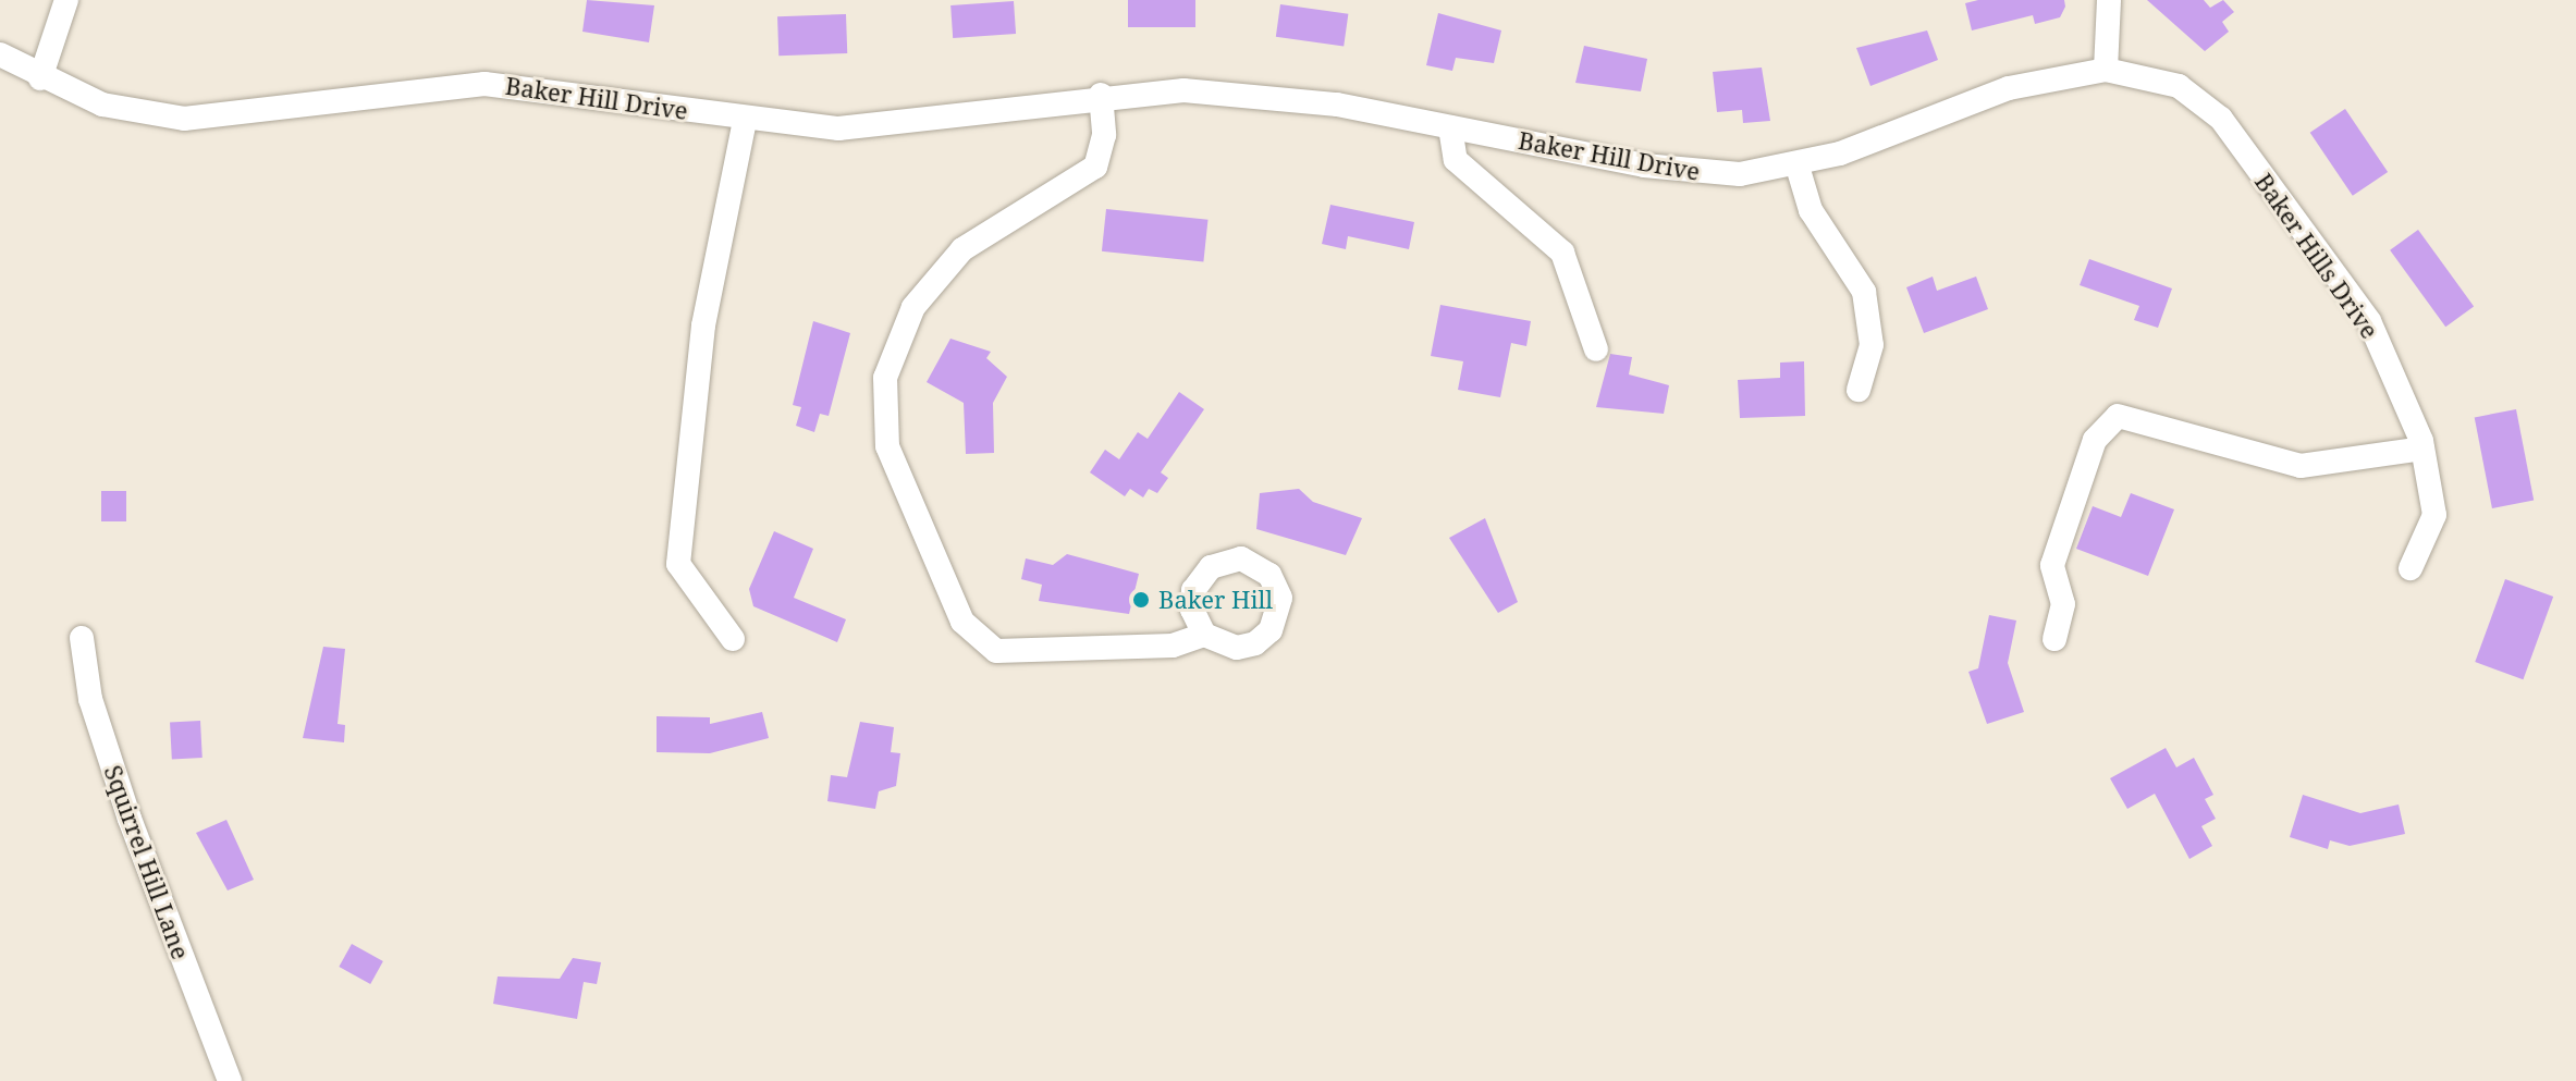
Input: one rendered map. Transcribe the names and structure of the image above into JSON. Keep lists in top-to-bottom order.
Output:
{
  "streets": {
    "street": ["Baker Hill Drive", "Baker Hills Drive", "Squirrel Hill Lane"]
  },
  "crossings": [
    ["Baker Hill Drive", "Baker Hills Drive"]
  ],
  "places": ["Baker Hill"]
}
